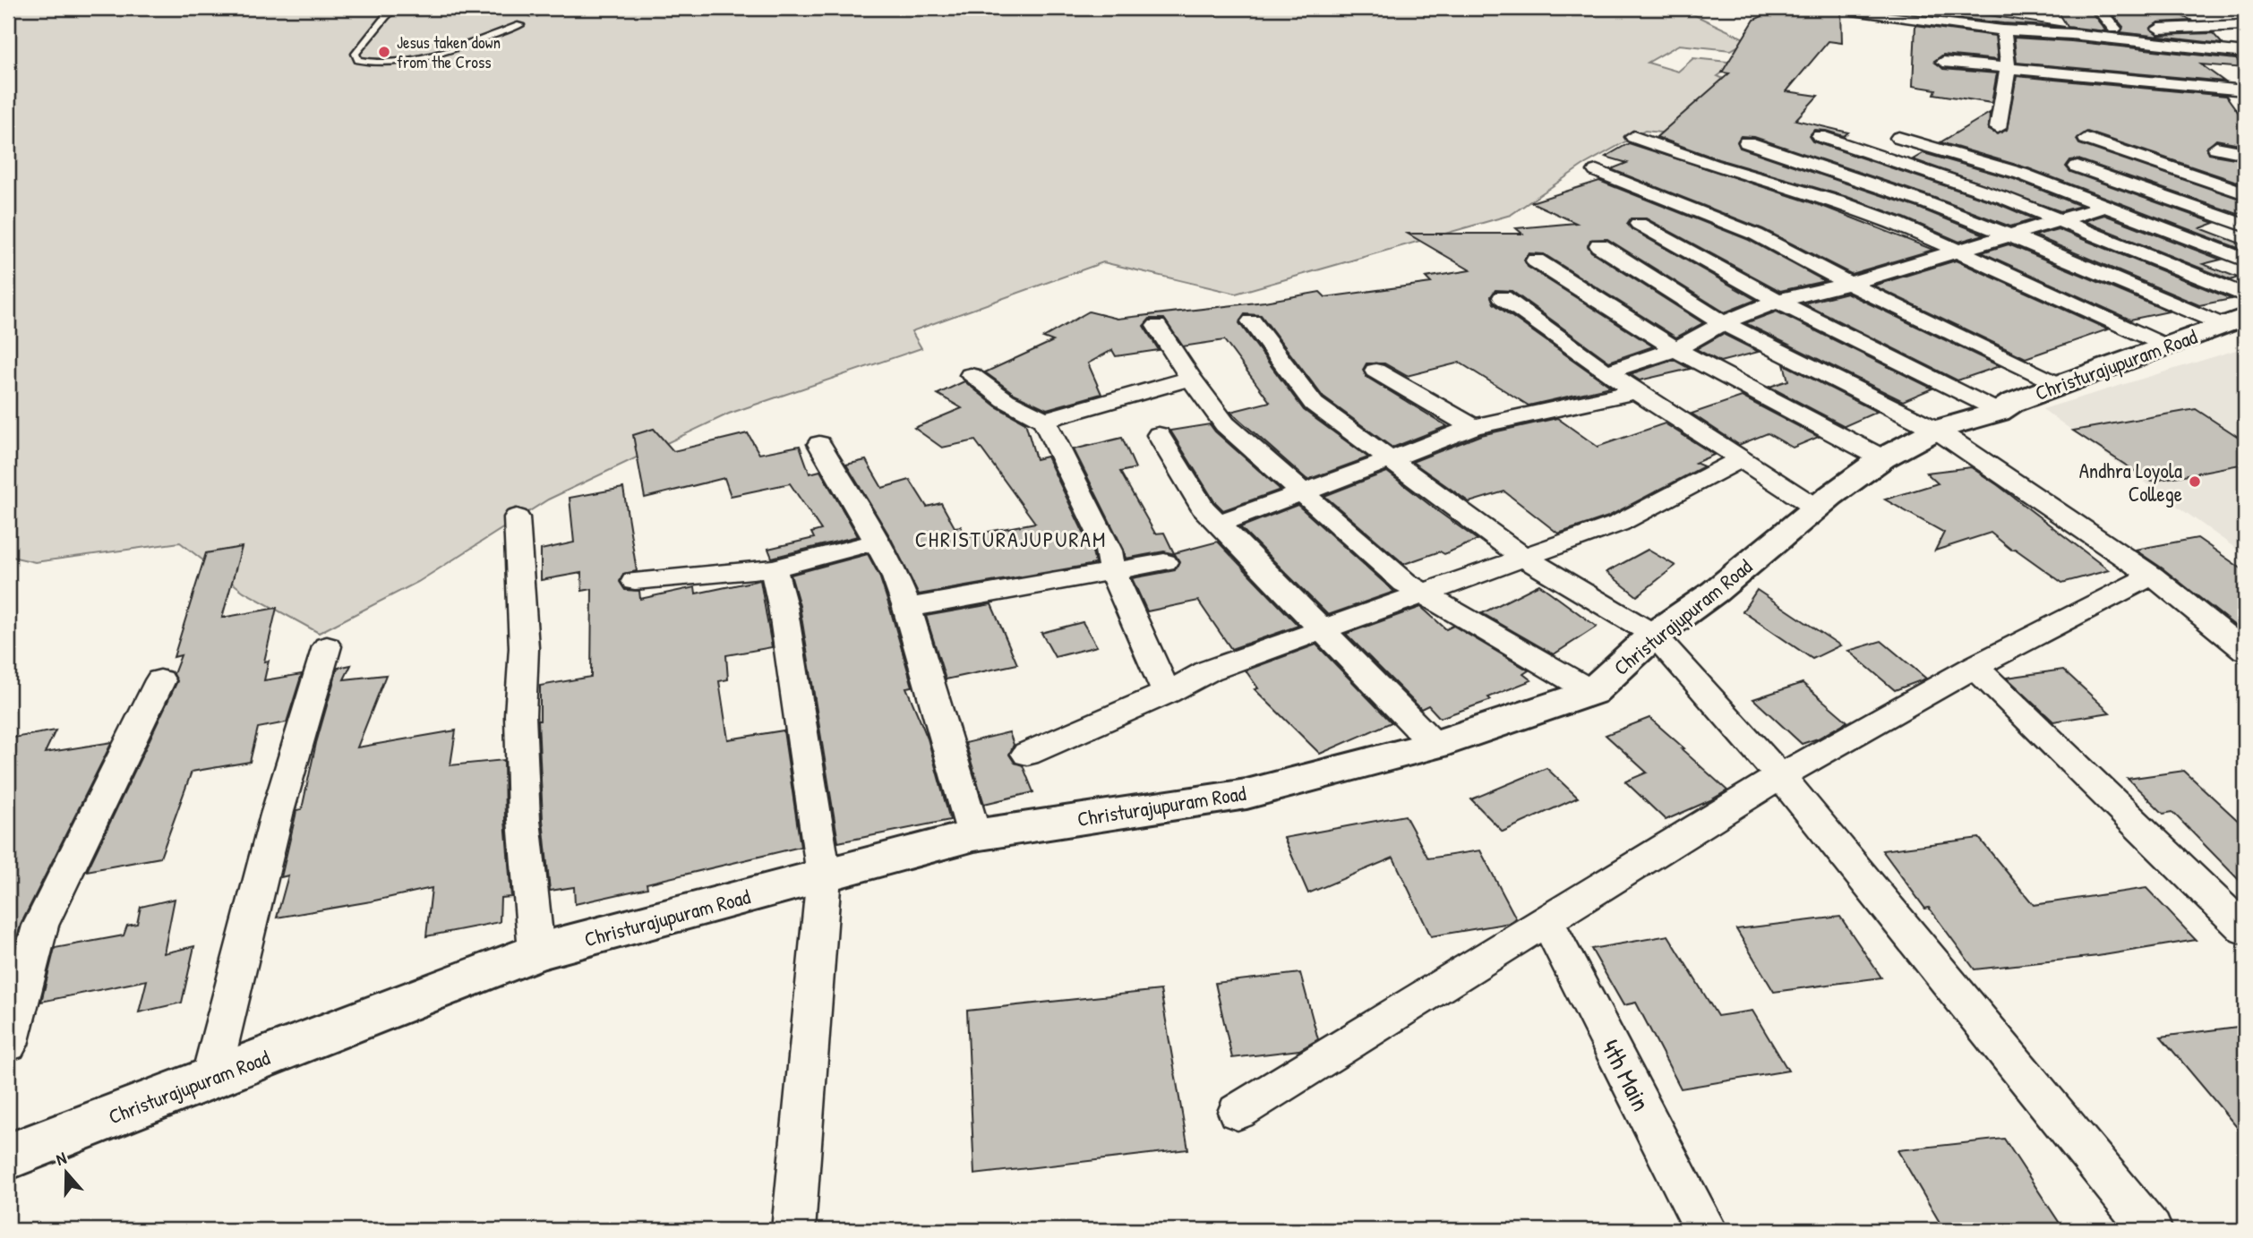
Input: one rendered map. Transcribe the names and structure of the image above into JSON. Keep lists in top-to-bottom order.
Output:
{
  "streets": {
    "street": ["Christurajupuram Road", "4th Main"]
  },
  "districts": ["CHRISTURAJUPURAM"],
  "places": ["Jesus taken down from the Cross", "Andhra Loyola College"],
  "north": "top"
}
